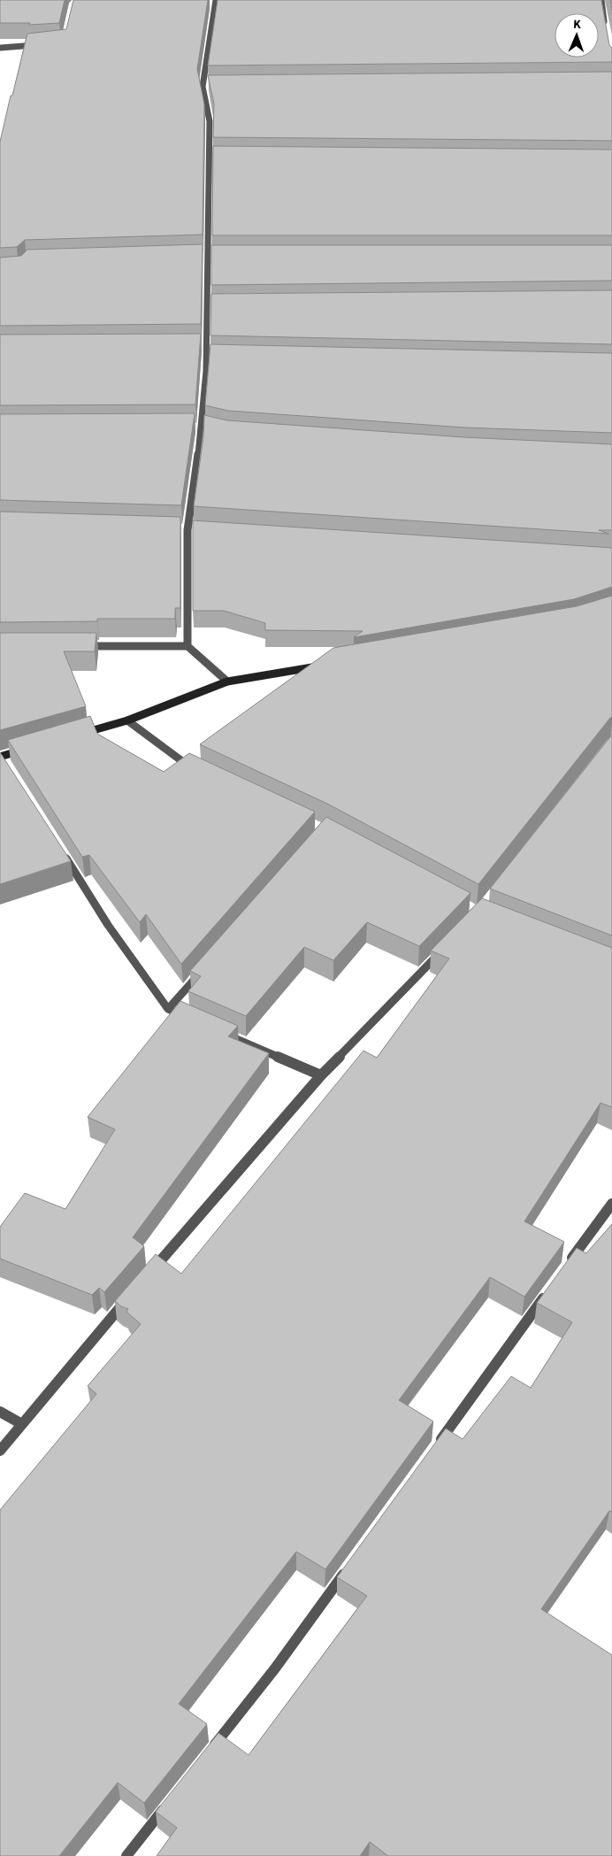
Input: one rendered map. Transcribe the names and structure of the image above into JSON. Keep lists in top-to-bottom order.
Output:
{
  "north": "top"
}
